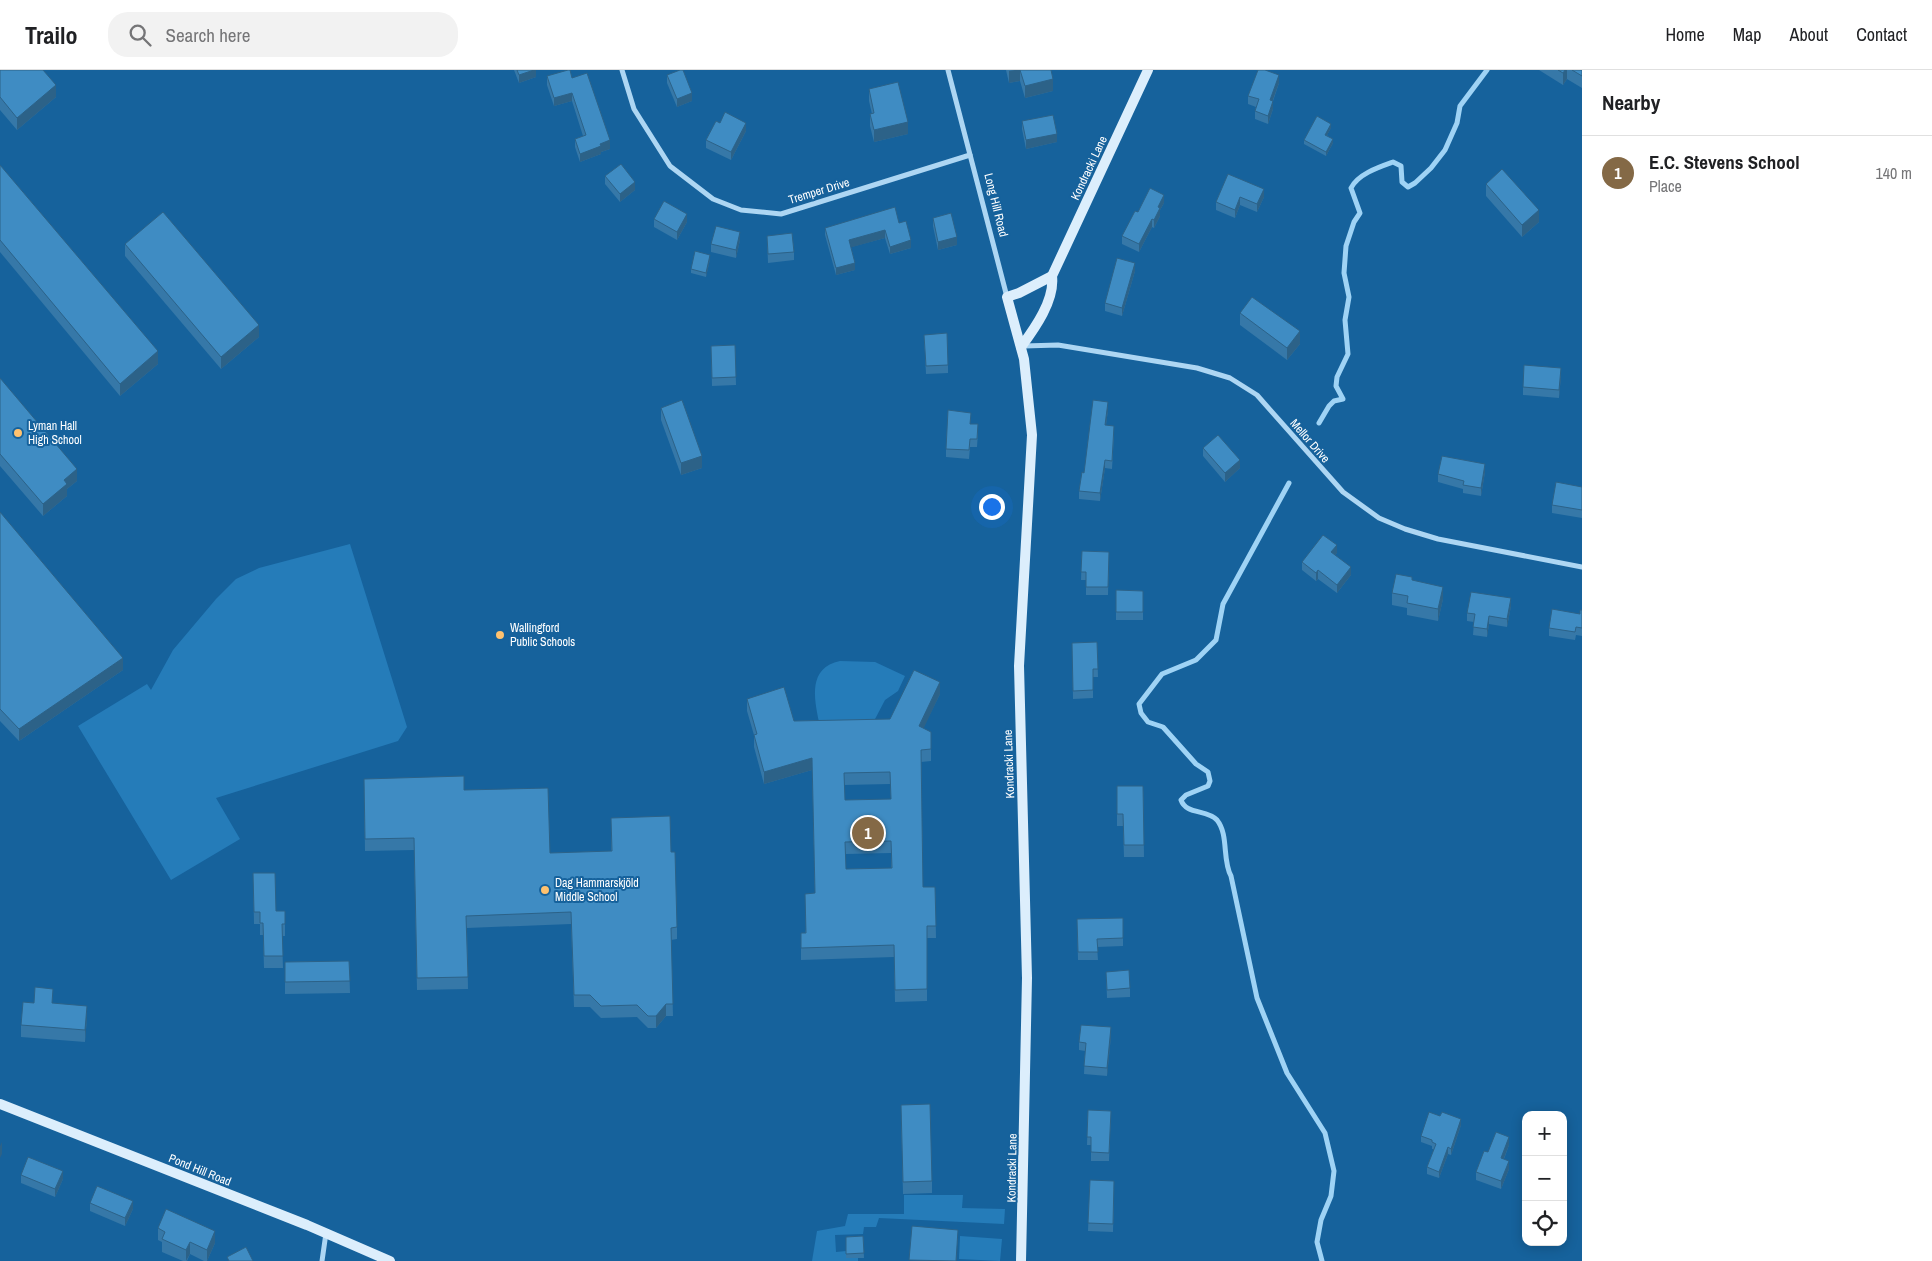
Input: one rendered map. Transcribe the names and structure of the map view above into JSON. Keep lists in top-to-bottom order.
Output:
{
  "streets": {
    "main road": ["Kondracki Lane", "Long Hill Road", "Pond Hill Road"],
    "street": ["Tremper Drive", "Mellor Drive"]
  },
  "crossings": [
    ["Kondracki Lane", "Long Hill Road"],
    ["Kondracki Lane", "Mellor Drive"],
    ["Tremper Drive", "Long Hill Road"],
    ["Long Hill Road", "Mellor Drive"]
  ],
  "places": ["Lyman Hall High School", "Wallingford Public Schools", "Dag Hammarskjöld Middle School"],
  "page": {
    "header": "Trailo",
    "search": "Search here",
    "nav": [
      "Home",
      "Map",
      "About",
      "Contact"
    ],
    "heading": "Nearby",
    "list": [
      {
        "mark": "1",
        "name": "E.C. Stevens School",
        "note": "Place",
        "value": "140 m"
      }
    ],
    "pins": "1",
    "map_buttons": ["+", "−"]
  }
}
